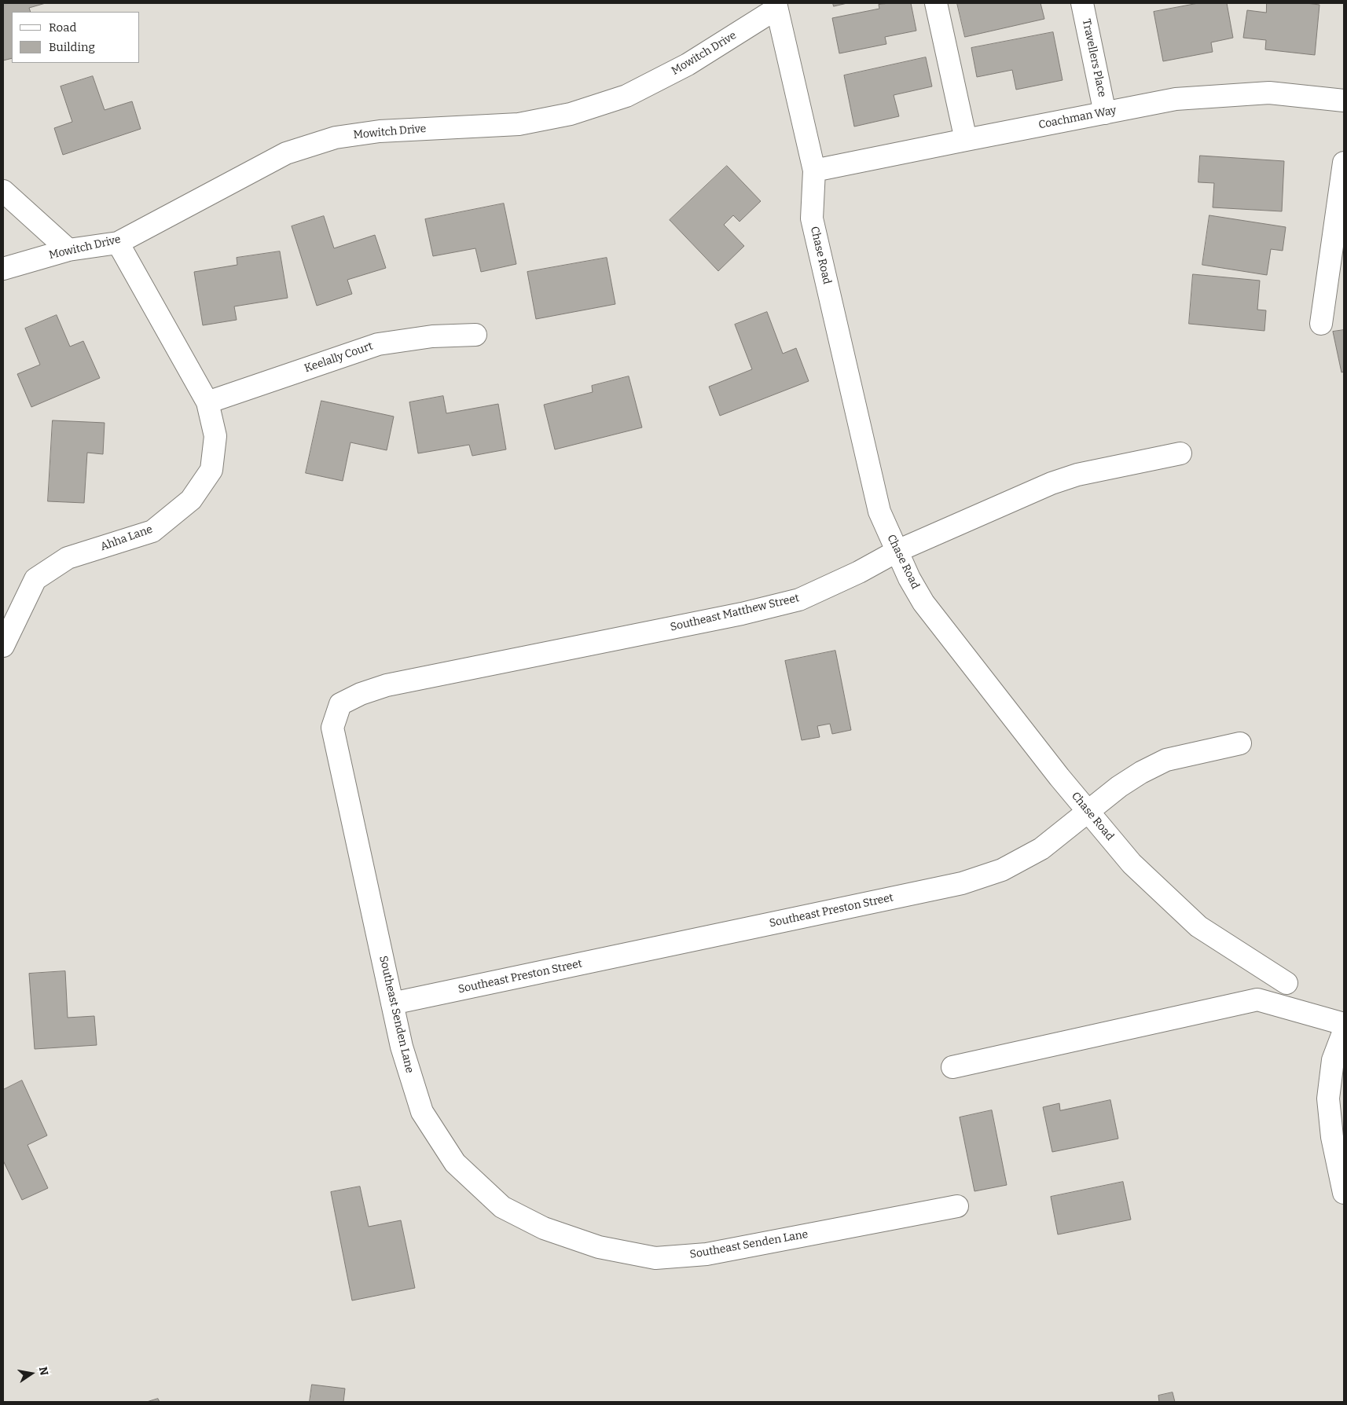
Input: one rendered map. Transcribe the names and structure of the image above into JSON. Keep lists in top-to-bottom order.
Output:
{
  "streets": {
    "street": [
      "Mowitch Drive",
      "Travellers Place",
      "Coachman Way",
      "Chase Road",
      "Keelally Court",
      "Ahha Lane",
      "Southeast Matthew Street",
      "Southeast Preston Street",
      "Southeast Senden Lane"
    ]
  },
  "crossings": [
    ["Mowitch Drive", "Chase Road"],
    ["Mowitch Drive", "Ahha Lane"],
    ["Travellers Place", "Coachman Way"],
    ["Coachman Way", "Chase Road"],
    ["Chase Road", "Southeast Matthew Street"],
    ["Chase Road", "Southeast Preston Street"],
    ["Keelally Court", "Ahha Lane"],
    ["Southeast Matthew Street", "Southeast Senden Lane"],
    ["Southeast Preston Street", "Southeast Senden Lane"]
  ],
  "legend": ["Road", "Building"],
  "north": "right"
}
